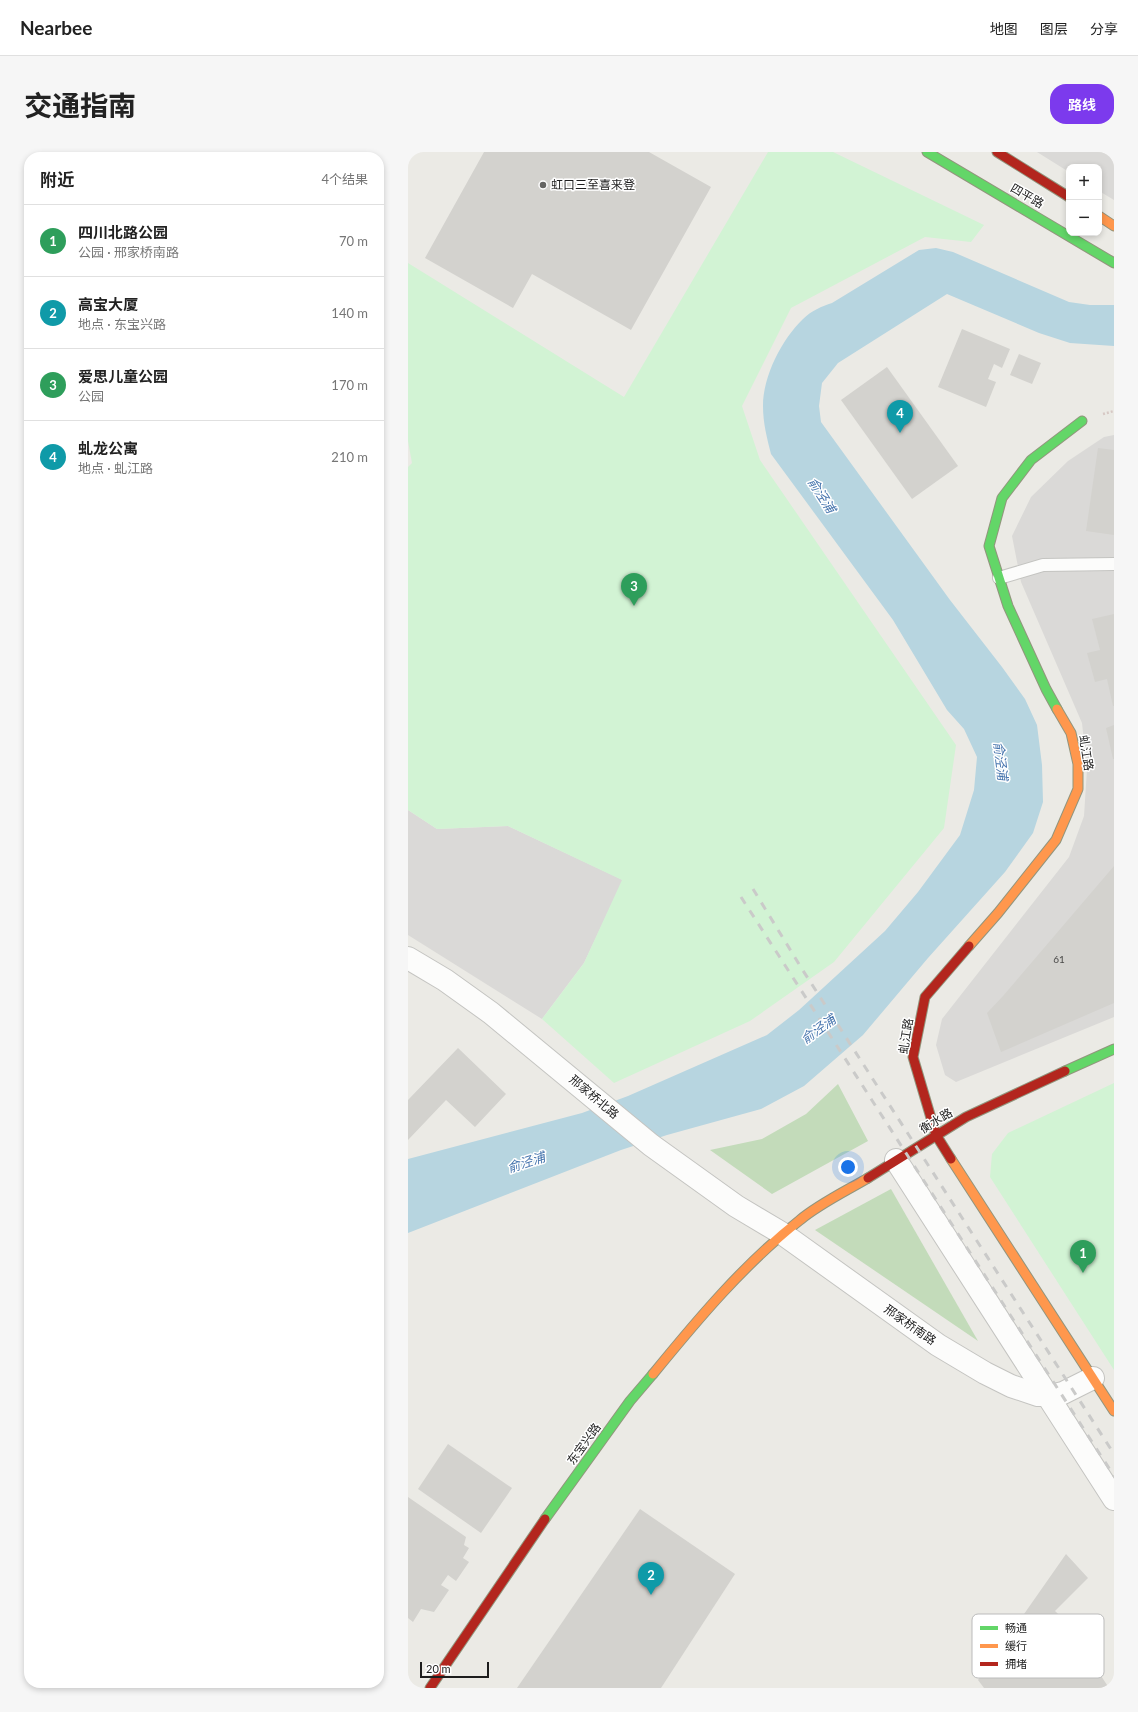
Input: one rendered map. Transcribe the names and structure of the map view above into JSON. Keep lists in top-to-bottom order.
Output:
{
  "streets": {
    "street": [
      "四平路",
      "虬江路",
      "邢家桥北路",
      "衡水路",
      "邢家桥南路",
      "东宝兴路"
    ]
  },
  "crossings": [
    ["虬江路", "衡水路"],
    ["虬江路", "邢家桥南路"],
    ["邢家桥北路", "衡水路"],
    ["邢家桥北路", "邢家桥南路"],
    ["邢家桥北路", "东宝兴路"],
    ["衡水路", "邢家桥南路"],
    ["衡水路", "东宝兴路"],
    ["邢家桥南路", "东宝兴路"]
  ],
  "water": ["俞泾浦"],
  "places": ["虹口三至喜来登"],
  "house_numbers": ["61"],
  "legend": ["畅通", "缓行", "拥堵"],
  "scale_bar": "20 m",
  "page": {
    "header": "Nearbee",
    "nav": ["地图", "图层", "分享"],
    "title": "交通指南",
    "buttons": "路线",
    "heading": ["附近", "4个结果"],
    "map_buttons": ["+", "−"],
    "list": [
      {
        "mark": "1",
        "name": "四川北路公园",
        "note": "公园 · 邢家桥南路",
        "value": "70 m"
      },
      {
        "mark": "2",
        "name": "高宝大厦",
        "note": "地点 · 东宝兴路",
        "value": "140 m"
      },
      {
        "mark": "3",
        "name": "爱思儿童公园",
        "note": "公园",
        "value": "170 m"
      },
      {
        "mark": "4",
        "name": "虬龙公寓",
        "note": "地点 · 虬江路",
        "value": "210 m"
      }
    ],
    "pins": [
      "4",
      "3",
      "1",
      "2"
    ],
    "scale": "20 m"
  }
}
